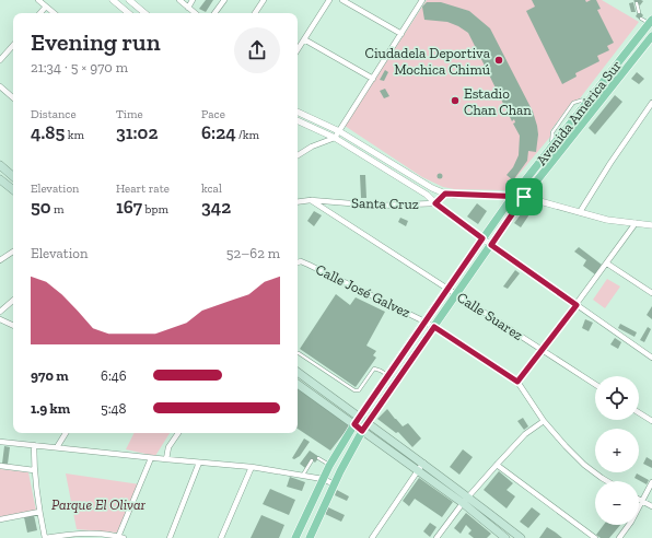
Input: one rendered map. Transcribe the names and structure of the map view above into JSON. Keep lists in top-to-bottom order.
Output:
{
  "streets": {
    "main road": ["Avenida América Sur"],
    "street": ["Santa Cruz", "Calle José Galvez", "Calle Suarez"]
  },
  "crossings": [
    ["Avenida América Sur", "Calle José Galvez"],
    ["Avenida América Sur", "Calle Suarez"],
    ["Santa Cruz", "Calle Suarez"]
  ],
  "parks": ["Parque El Olivar"],
  "places": ["Ciudadela Deportiva Mochica Chimú", "Estadio Chan Chan"],
  "page": {
    "heading": ["Evening run", "21:34 · 5 × 970 m"],
    "stats": [
      ["Distance", "4.85 km"],
      ["Time", "31:02"],
      ["Pace", "6:24 /km"],
      ["Elevation", "50 m"],
      ["Heart rate", "167 bpm"],
      ["kcal", "342"]
    ],
    "chart": ["Elevation", "52–62 m"],
    "list": [
      {
        "name": "970 m",
        "note": "6:46"
      },
      {
        "name": "1.9 km",
        "note": "5:48"
      }
    ],
    "map_buttons": ["+", "−"]
  }
}
